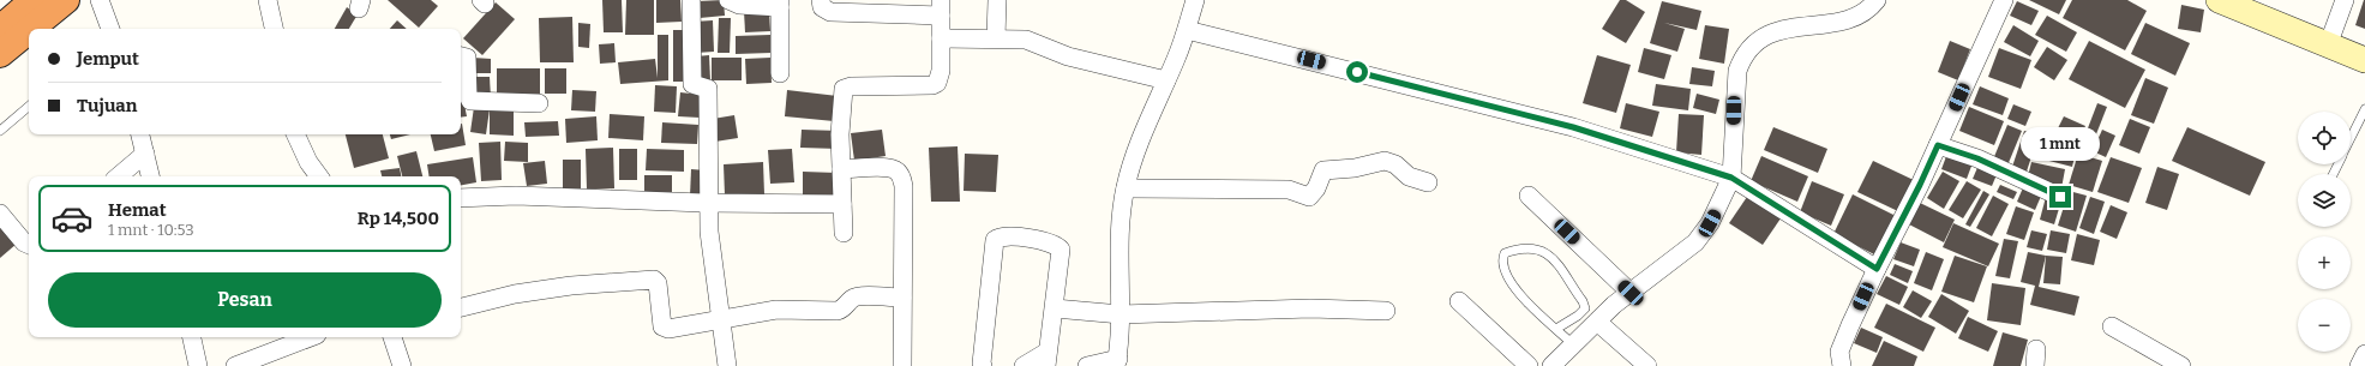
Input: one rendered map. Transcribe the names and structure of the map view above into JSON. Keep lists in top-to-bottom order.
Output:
{
  "page": {
    "banner": ["Jemput", "Tujuan"],
    "map_buttons": ["+", "−"],
    "bubble": "1 mnt",
    "list": [
      {
        "name": "Hemat",
        "note": "1 mnt · 10:53",
        "value": "Rp 14,500"
      }
    ],
    "buttons": "Pesan"
  }
}
